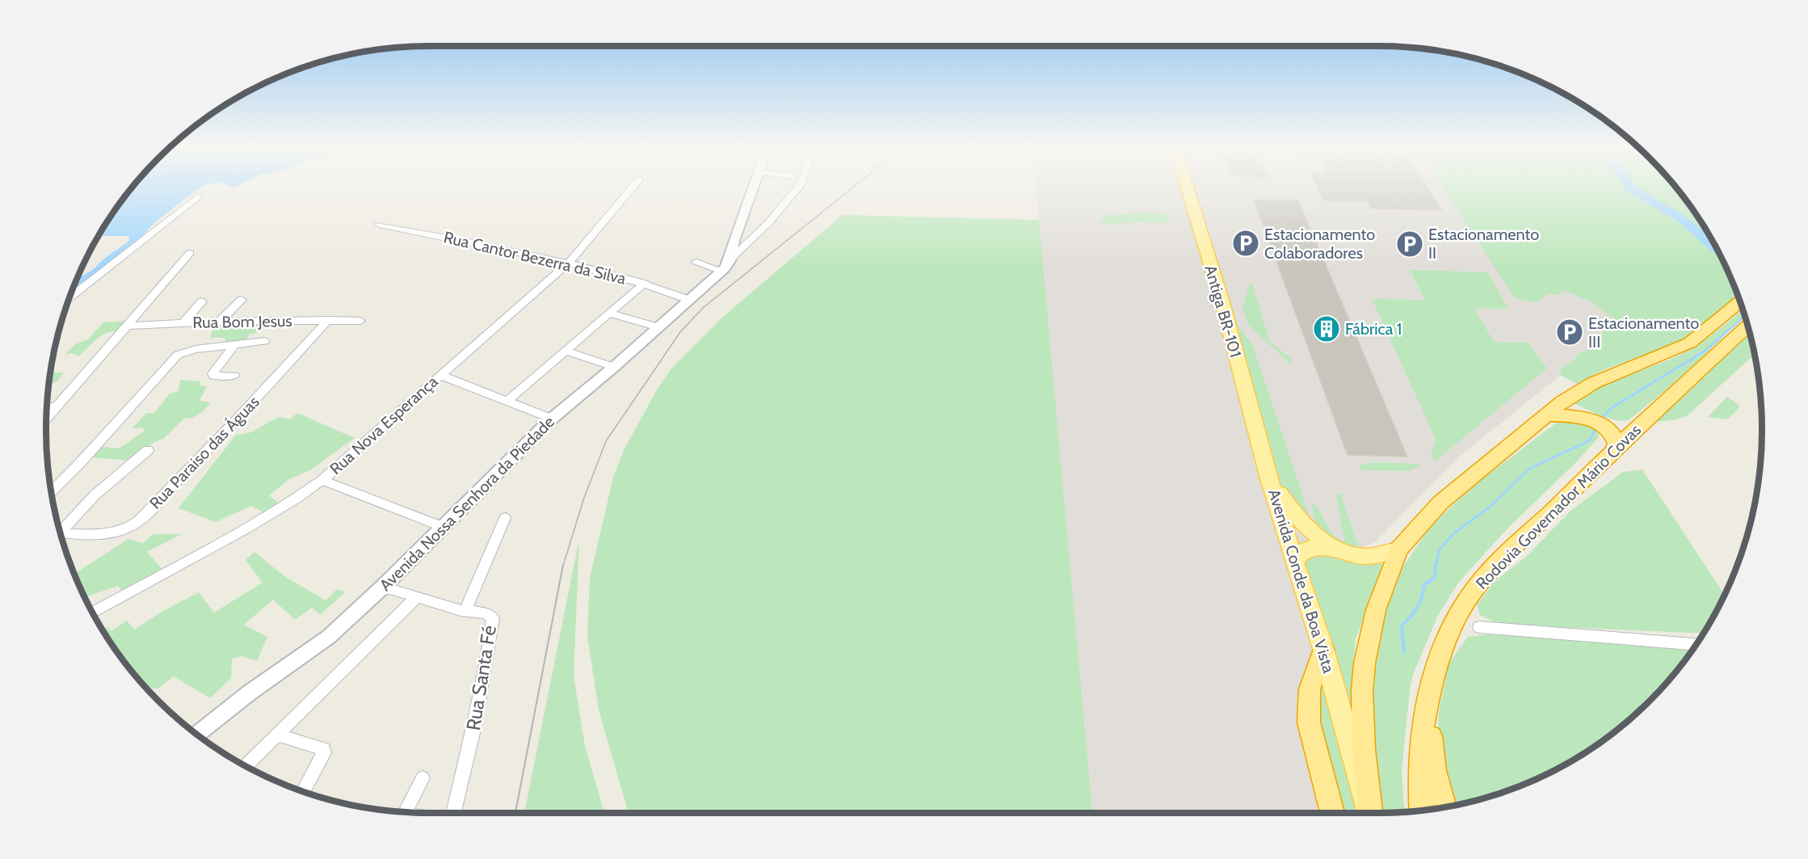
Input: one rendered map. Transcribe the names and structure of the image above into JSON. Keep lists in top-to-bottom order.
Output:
{
  "streets": {
    "highway": ["Rodovia Governador Mário Covas"],
    "main road": ["Antiga BR-101", "Avenida Conde da Boa Vista"],
    "street": [
      "Rua Cantor Bezerra da Silva",
      "Rua Bom Jesus",
      "Rua Nova Esperança",
      "Rua Paraiso das Águas",
      "Avenida Nossa Senhora da Piedade",
      "Rua Santa Fé"
    ]
  },
  "crossings": [
    ["Rua Cantor Bezerra da Silva", "Rua Nova Esperança"],
    ["Rua Cantor Bezerra da Silva", "Avenida Nossa Senhora da Piedade"],
    ["Antiga BR-101", "Avenida Conde da Boa Vista"],
    ["Rua Bom Jesus", "Rua Paraiso das Águas"],
    ["Avenida Nossa Senhora da Piedade", "Rua Santa Fé"]
  ],
  "places": {
    "parking": ["Estacionamento Colaboradores", "Estacionamento II", "Estacionamento III"],
    "building": ["Fábrica 1"]
  }
}
